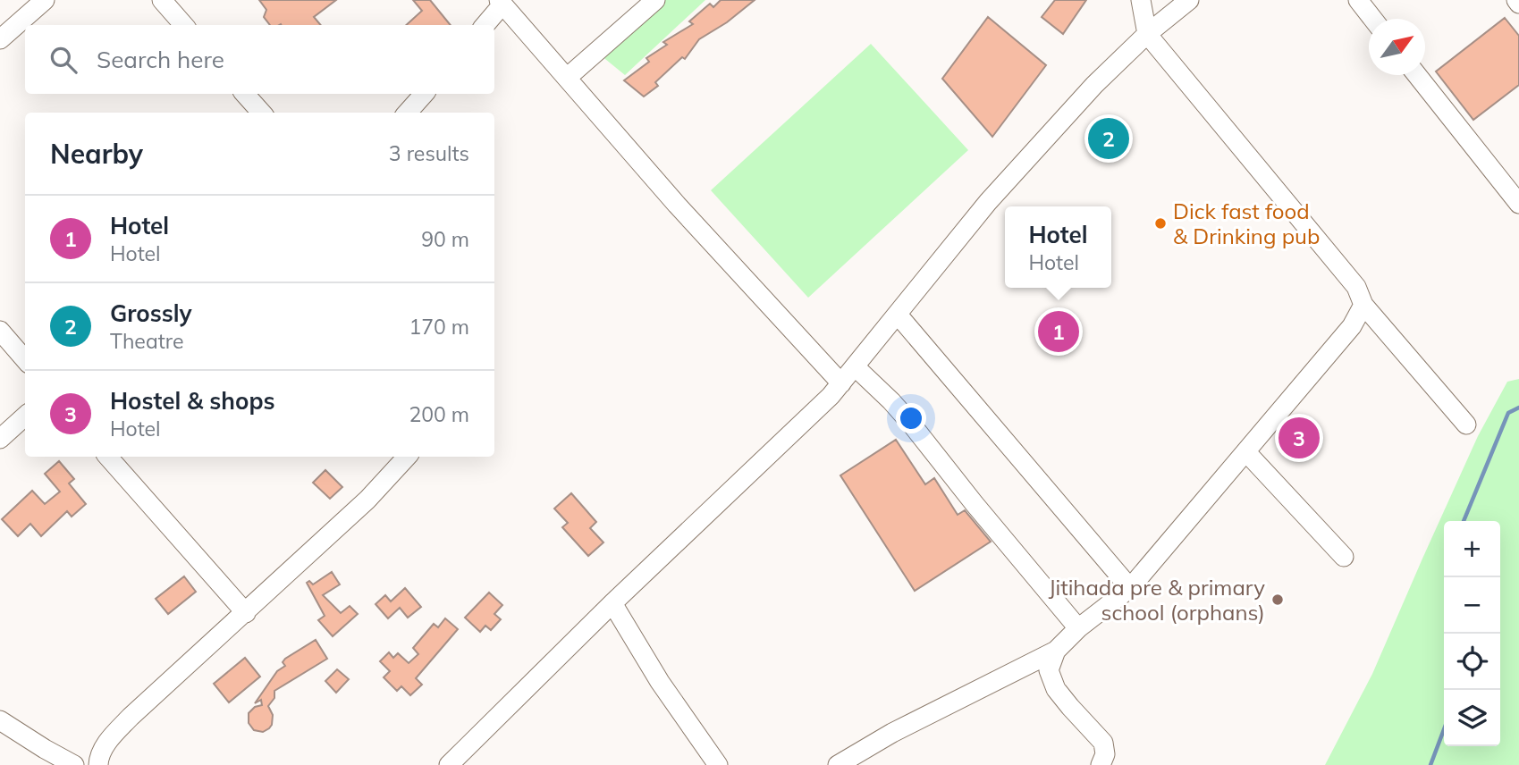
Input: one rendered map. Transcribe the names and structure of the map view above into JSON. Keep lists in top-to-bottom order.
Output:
{
  "places": ["Dick fast food & Drinking pub", "Jitihada pre & primary school (orphans)"],
  "north": "top right",
  "page": {
    "search": "Search here",
    "heading": ["Nearby", "3 results"],
    "pins": ["2", "1", "3"],
    "list": [
      {
        "mark": "1",
        "name": "Hotel",
        "note": "Hotel",
        "value": "90 m"
      },
      {
        "mark": "2",
        "name": "Grossly",
        "note": "Theatre",
        "value": "170 m"
      },
      {
        "mark": "3",
        "name": "Hostel & shops",
        "note": "Hotel",
        "value": "200 m"
      }
    ],
    "popup": ["Hotel", "Hotel"],
    "map_buttons": ["+", "−"]
  }
}
